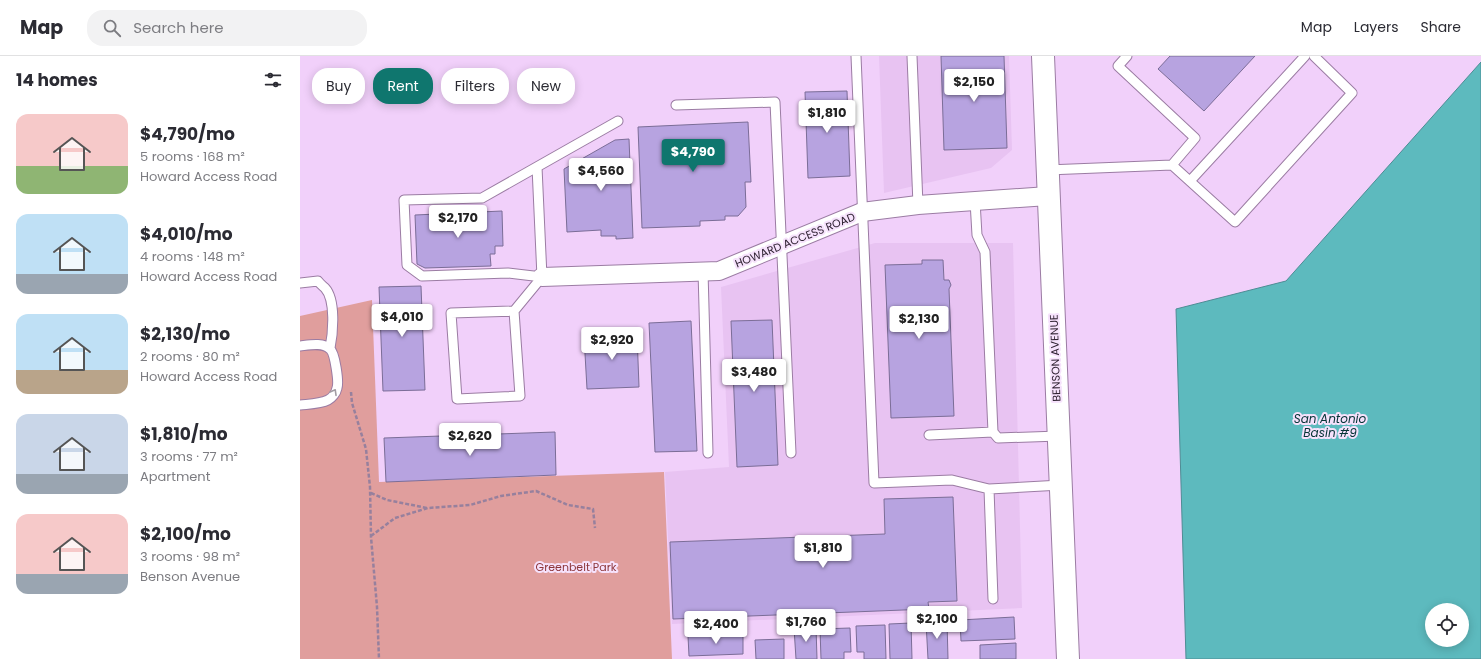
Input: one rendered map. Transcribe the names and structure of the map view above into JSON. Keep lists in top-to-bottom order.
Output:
{
  "streets": {
    "main road": ["BENSON AVENUE"],
    "street": ["HOWARD ACCESS ROAD"]
  },
  "crossings": [
    ["HOWARD ACCESS ROAD", "BENSON AVENUE"]
  ],
  "water": ["San Antonio Basin #9"],
  "parks": ["Greenbelt Park"],
  "page": {
    "header": "Map",
    "search": "Search here",
    "nav": ["Map", "Layers", "Share"],
    "heading": "14 homes",
    "chip": [
      "Buy",
      "Rent",
      "Filters",
      "New"
    ],
    "price": [
      "$2,150",
      "$1,810",
      "$4,790",
      "$4,560",
      "$2,170",
      "$4,010",
      "$2,130",
      "$2,920",
      "$3,480",
      "$2,620",
      "$1,810",
      "$2,100",
      "$1,760",
      "$2,400"
    ],
    "list": [
      {
        "name": "$4,790/mo",
        "note": "5 rooms · 168 m² · Howard Access Road"
      },
      {
        "name": "$4,010/mo",
        "note": "4 rooms · 148 m² · Howard Access Road"
      },
      {
        "name": "$2,130/mo",
        "note": "2 rooms · 80 m² · Howard Access Road"
      },
      {
        "name": "$1,810/mo",
        "note": "3 rooms · 77 m² · Apartment"
      },
      {
        "name": "$2,100/mo",
        "note": "3 rooms · 98 m² · Benson Avenue"
      }
    ]
  }
}
